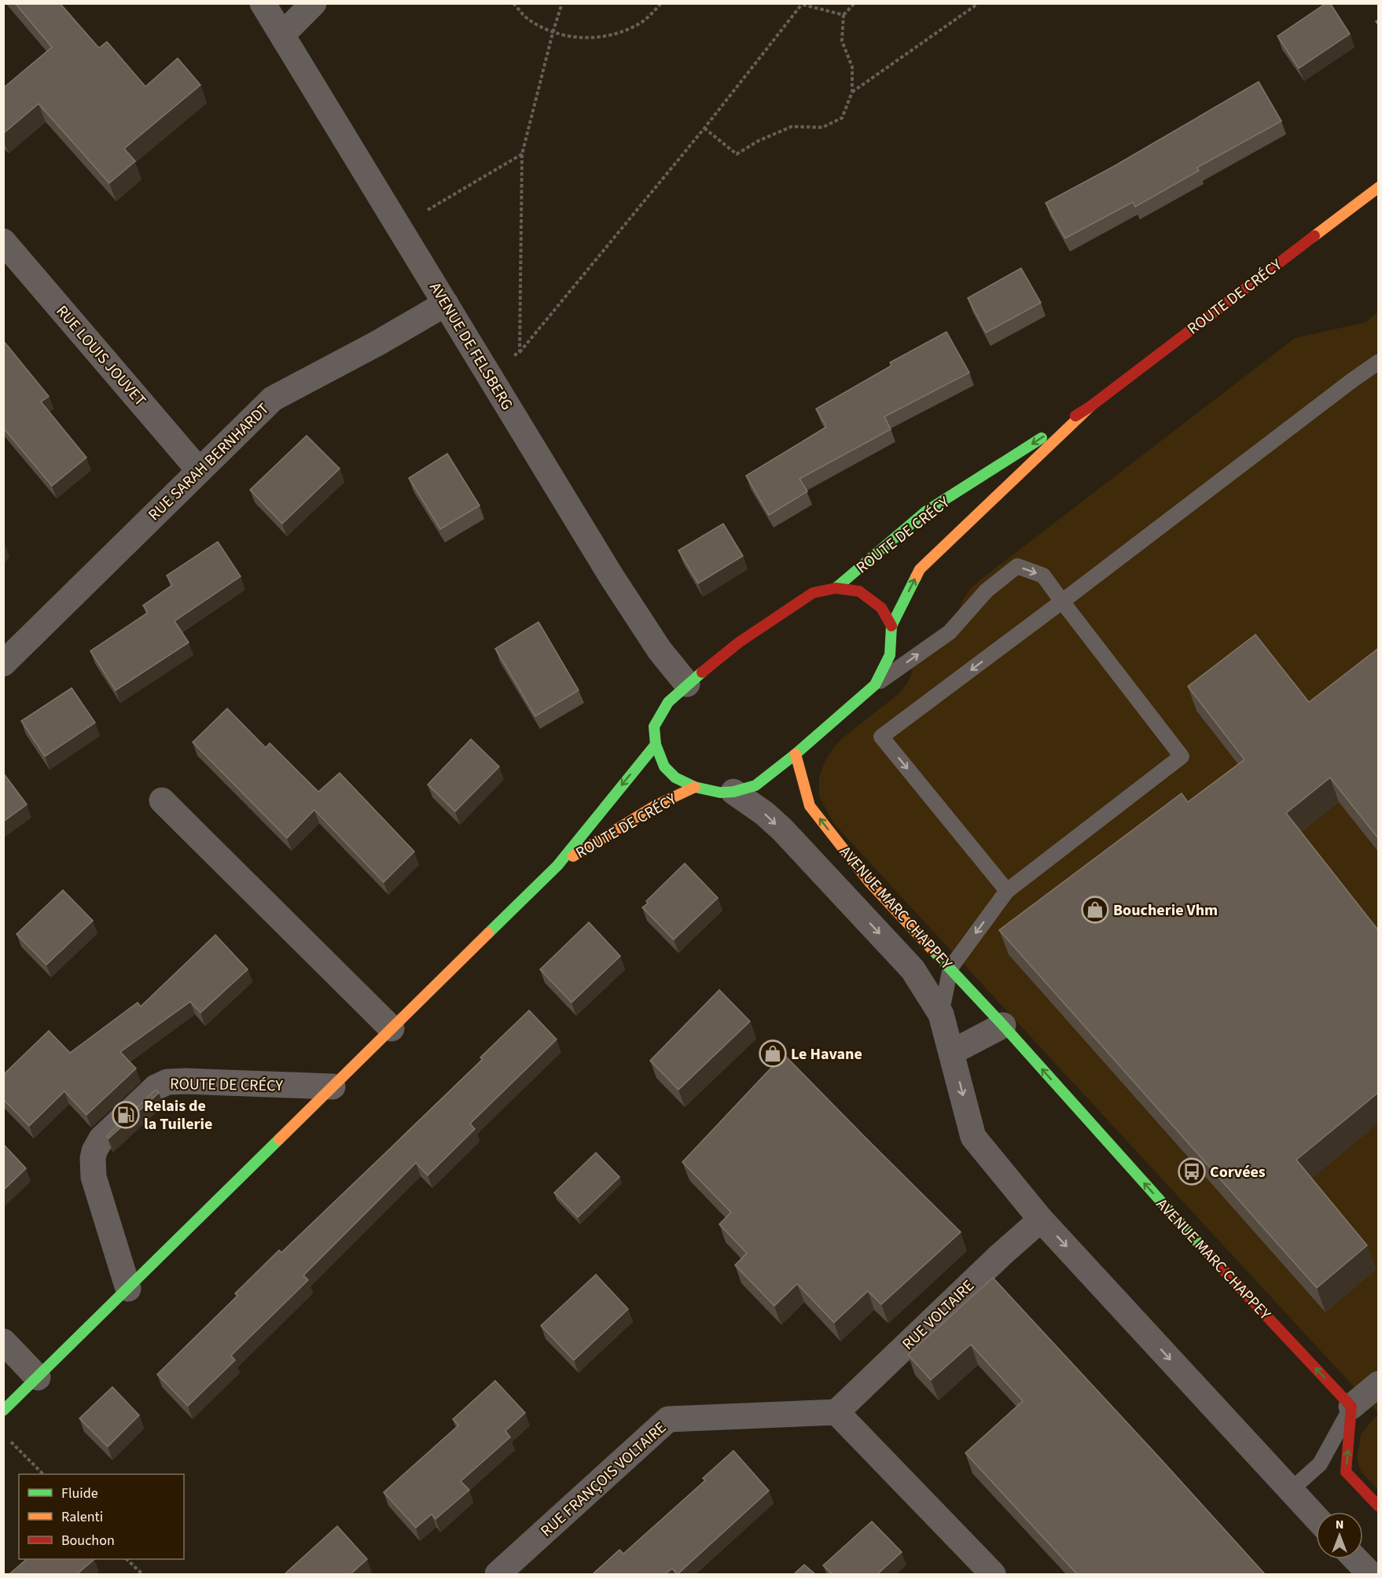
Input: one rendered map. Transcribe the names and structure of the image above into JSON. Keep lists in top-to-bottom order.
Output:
{
  "streets": {
    "main road": ["ROUTE DE CRÉCY", "AVENUE MARC CHAPPEY"],
    "street": [
      "AVENUE DE FELSBERG",
      "RUE LOUIS JOUVET",
      "RUE SARAH BERNHARDT",
      "RUE VOLTAIRE",
      "RUE FRANÇOIS VOLTAIRE"
    ]
  },
  "crossings": [
    ["ROUTE DE CRÉCY", "AVENUE DE FELSBERG"],
    ["ROUTE DE CRÉCY", "AVENUE MARC CHAPPEY"],
    ["AVENUE DE FELSBERG", "RUE SARAH BERNHARDT"],
    ["RUE LOUIS JOUVET", "RUE SARAH BERNHARDT"],
    ["AVENUE MARC CHAPPEY", "RUE VOLTAIRE"],
    ["RUE VOLTAIRE", "RUE FRANÇOIS VOLTAIRE"]
  ],
  "places": {
    "shop": ["Boucherie Vhm", "Le Havane"],
    "fuel station": ["Relais de la Tuilerie"],
    "bus stop": ["Corvées"]
  },
  "legend": ["Fluide", "Ralenti", "Bouchon"],
  "north": "top"
}
